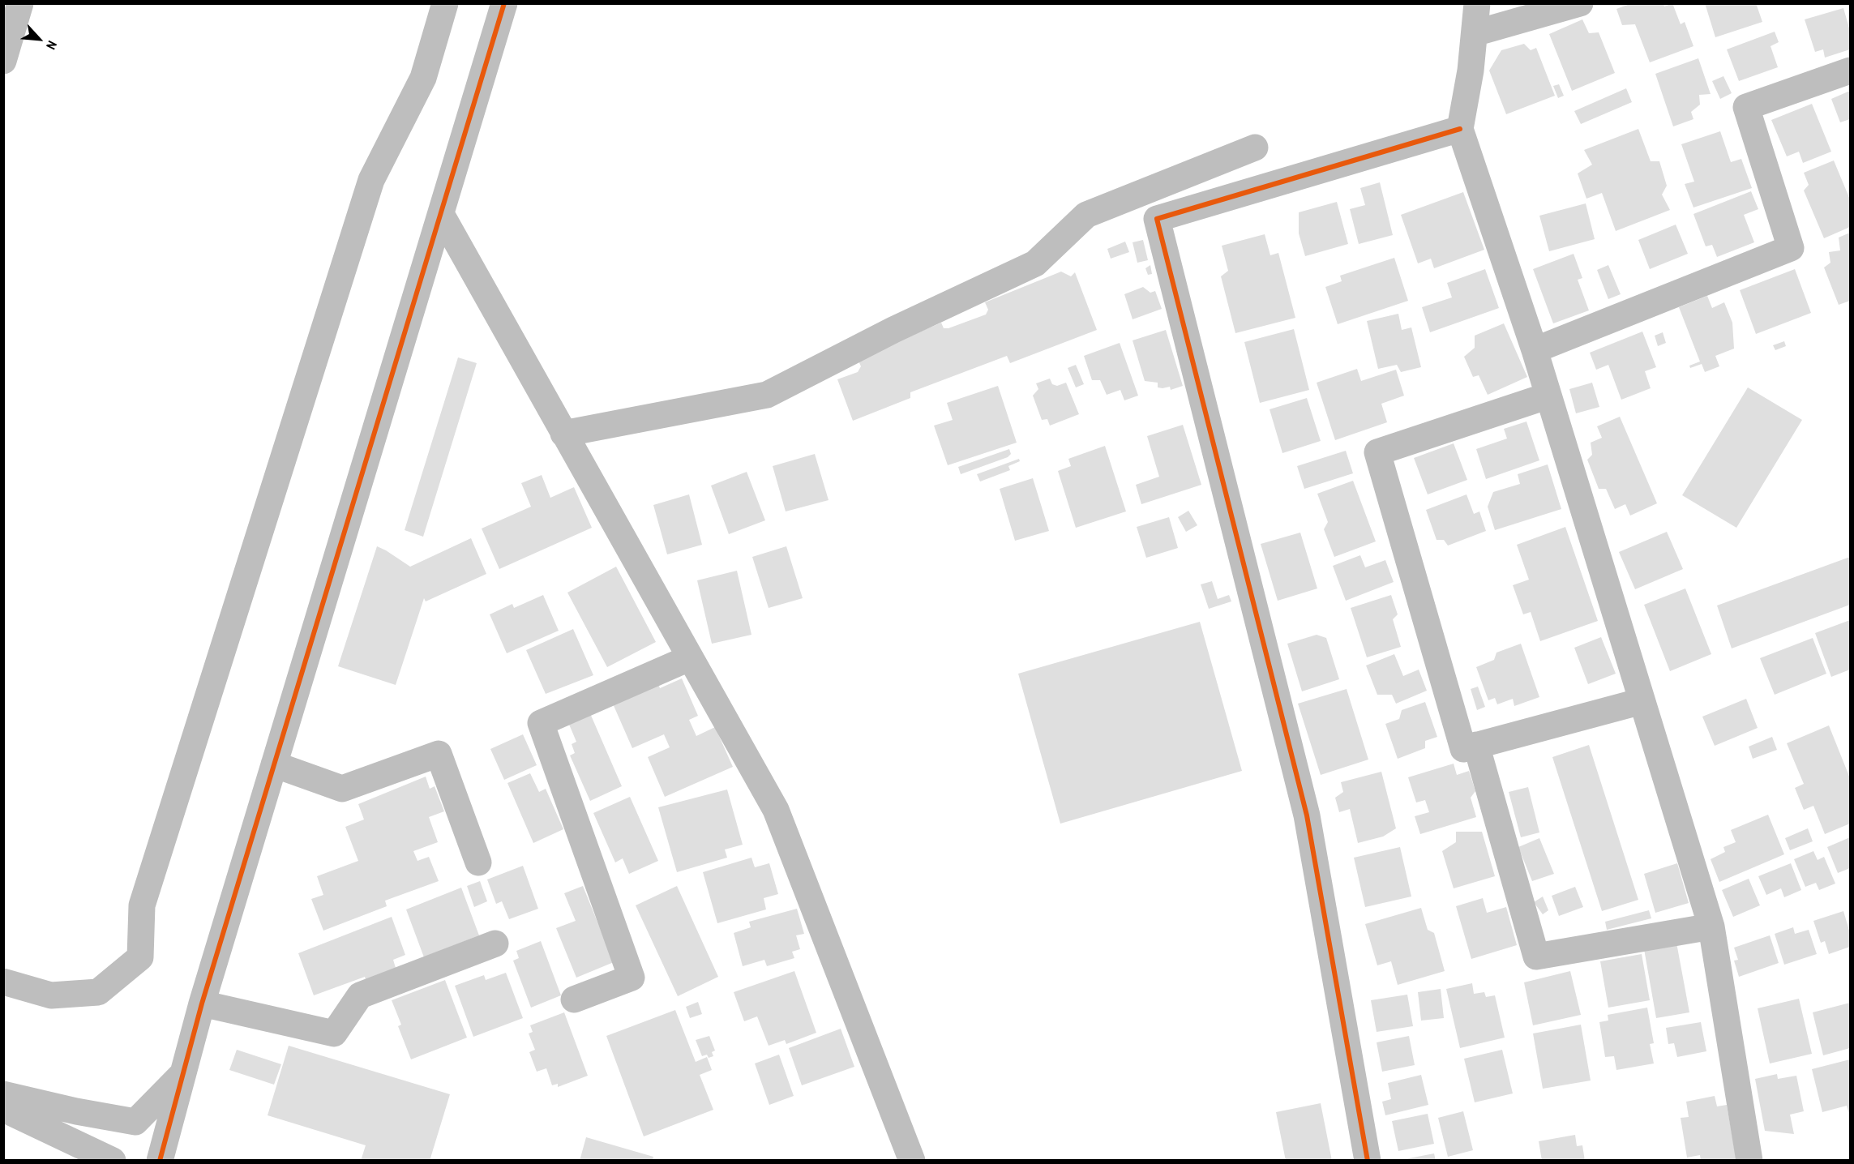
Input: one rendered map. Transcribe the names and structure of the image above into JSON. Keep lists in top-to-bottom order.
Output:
{
  "north": "bottom right"
}
